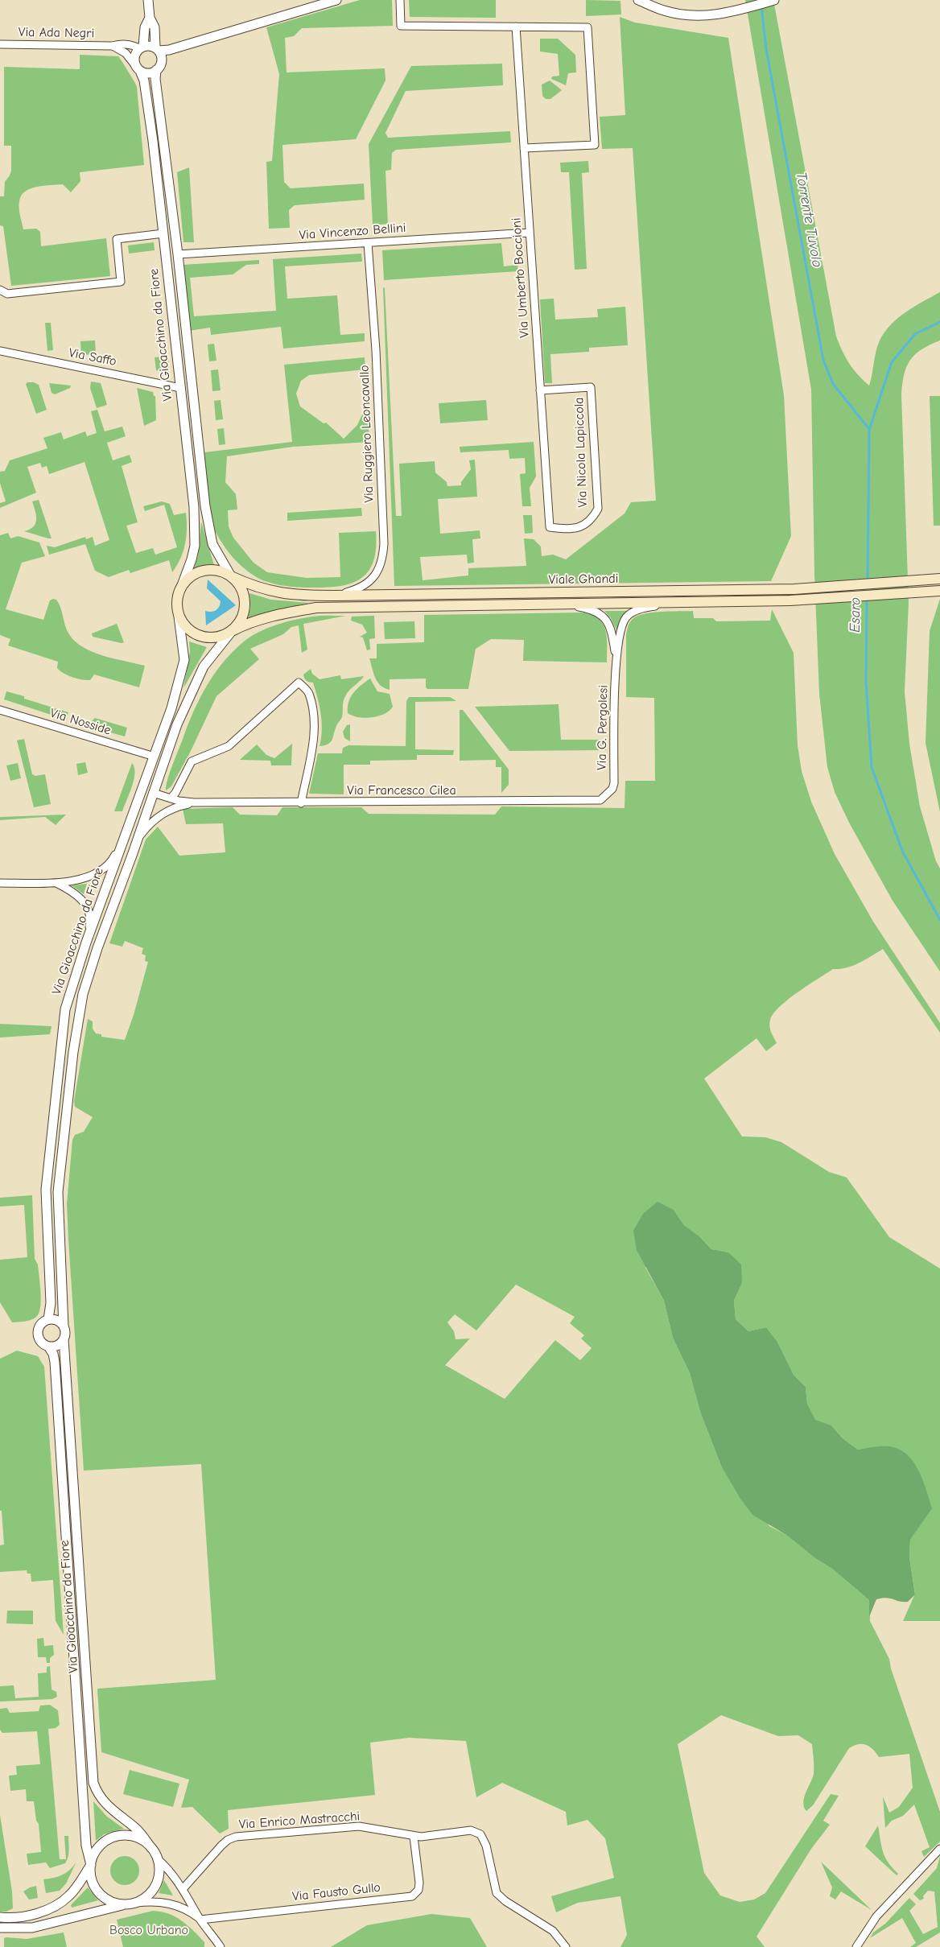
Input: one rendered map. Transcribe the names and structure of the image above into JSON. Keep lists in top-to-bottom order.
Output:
{
  "streets": {
    "main road": ["Viale Ghandi"],
    "street": [
      "Via Ada Negri",
      "Via Vincenzo Bellini",
      "Via Umberto Boccioni",
      "Via Gioacchino da Fiore",
      "Via Saffo",
      "Via Ruggiero Leoncavallo",
      "Via Nicola Lapiccola",
      "Via Nosside",
      "Via G. Pergolesi",
      "Via Francesco Cilea",
      "Via Enrico Mastracchi",
      "Via Fausto Gullo"
    ]
  },
  "crossings": [
    ["Via Ada Negri", "Via Gioacchino da Fiore"],
    ["Via Vincenzo Bellini", "Via Umberto Boccioni"],
    ["Via Vincenzo Bellini", "Via Gioacchino da Fiore"],
    ["Via Vincenzo Bellini", "Via Ruggiero Leoncavallo"],
    ["Via Umberto Boccioni", "Via Nicola Lapiccola"],
    ["Via Gioacchino da Fiore", "Via Saffo"],
    ["Via Gioacchino da Fiore", "Viale Ghandi"],
    ["Via Gioacchino da Fiore", "Via Nosside"],
    ["Via Ruggiero Leoncavallo", "Viale Ghandi"],
    ["Via G. Pergolesi", "Via Francesco Cilea"],
    ["Via Enrico Mastracchi", "Via Fausto Gullo"]
  ],
  "water": ["Torrente Tuvolo", "Esaro"],
  "parks": ["Bosco Urbano"]
}
